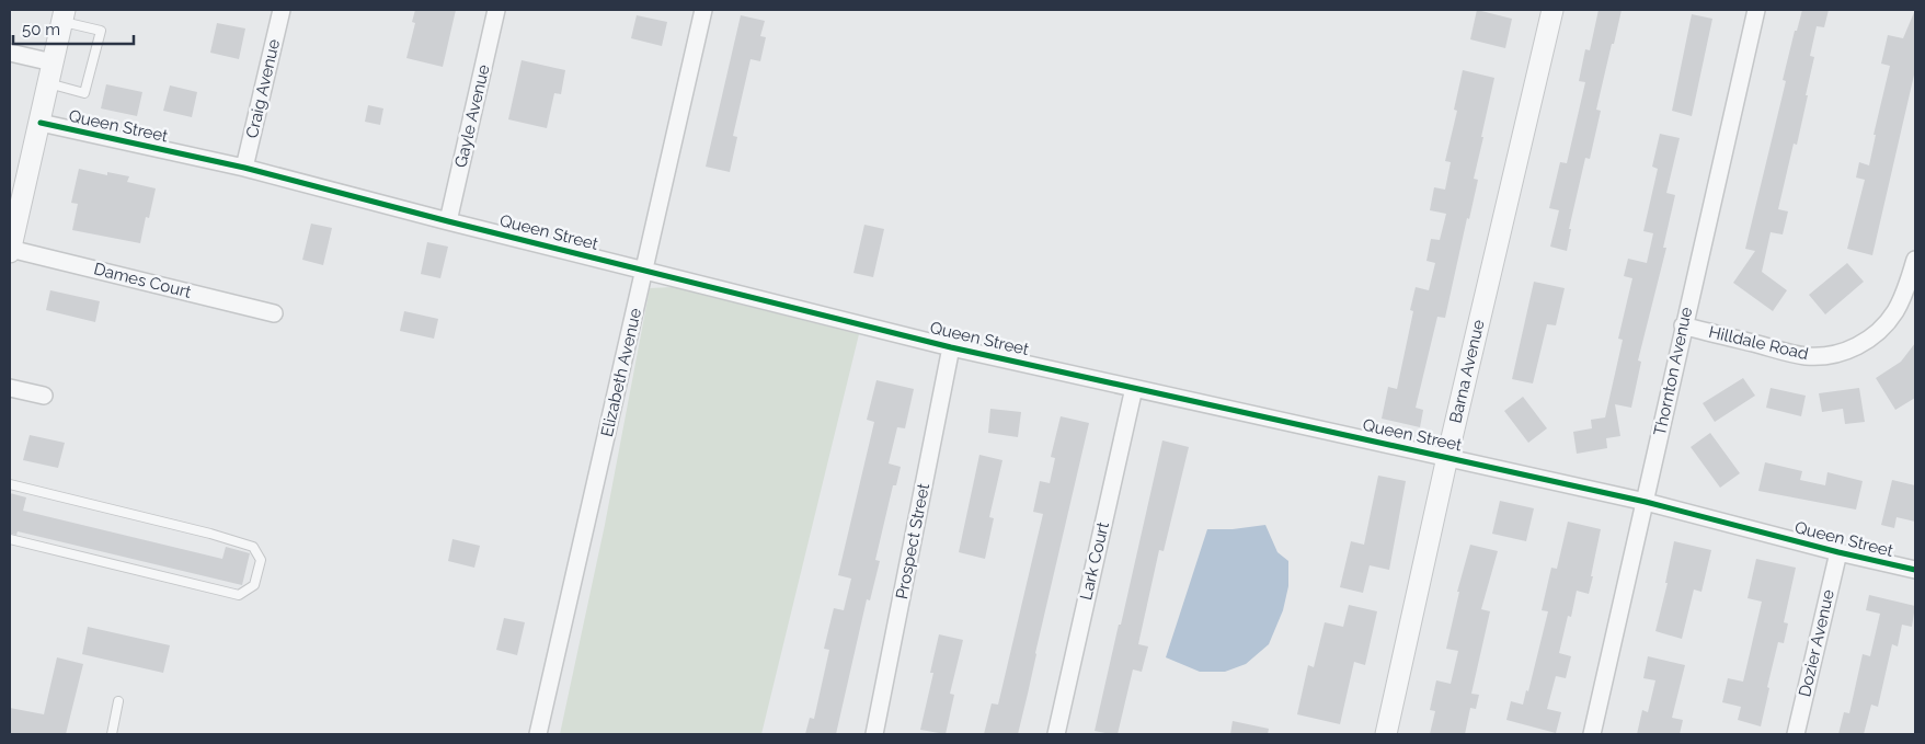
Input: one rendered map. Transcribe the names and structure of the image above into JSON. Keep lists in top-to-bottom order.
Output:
{
  "streets": {
    "street": [
      "Craig Avenue",
      "Gayle Avenue",
      "Queen Street",
      "Dames Court",
      "Hilldale Road",
      "Barna Avenue",
      "Thornton Avenue",
      "Elizabeth Avenue",
      "Prospect Street",
      "Lark Court",
      "Dozier Avenue"
    ]
  },
  "crossings": [
    ["Craig Avenue", "Queen Street"],
    ["Gayle Avenue", "Queen Street"],
    ["Queen Street", "Barna Avenue"],
    ["Queen Street", "Thornton Avenue"],
    ["Queen Street", "Elizabeth Avenue"],
    ["Queen Street", "Prospect Street"],
    ["Queen Street", "Lark Court"],
    ["Queen Street", "Dozier Avenue"],
    ["Hilldale Road", "Thornton Avenue"]
  ],
  "scale_bar": "50 m"
}
